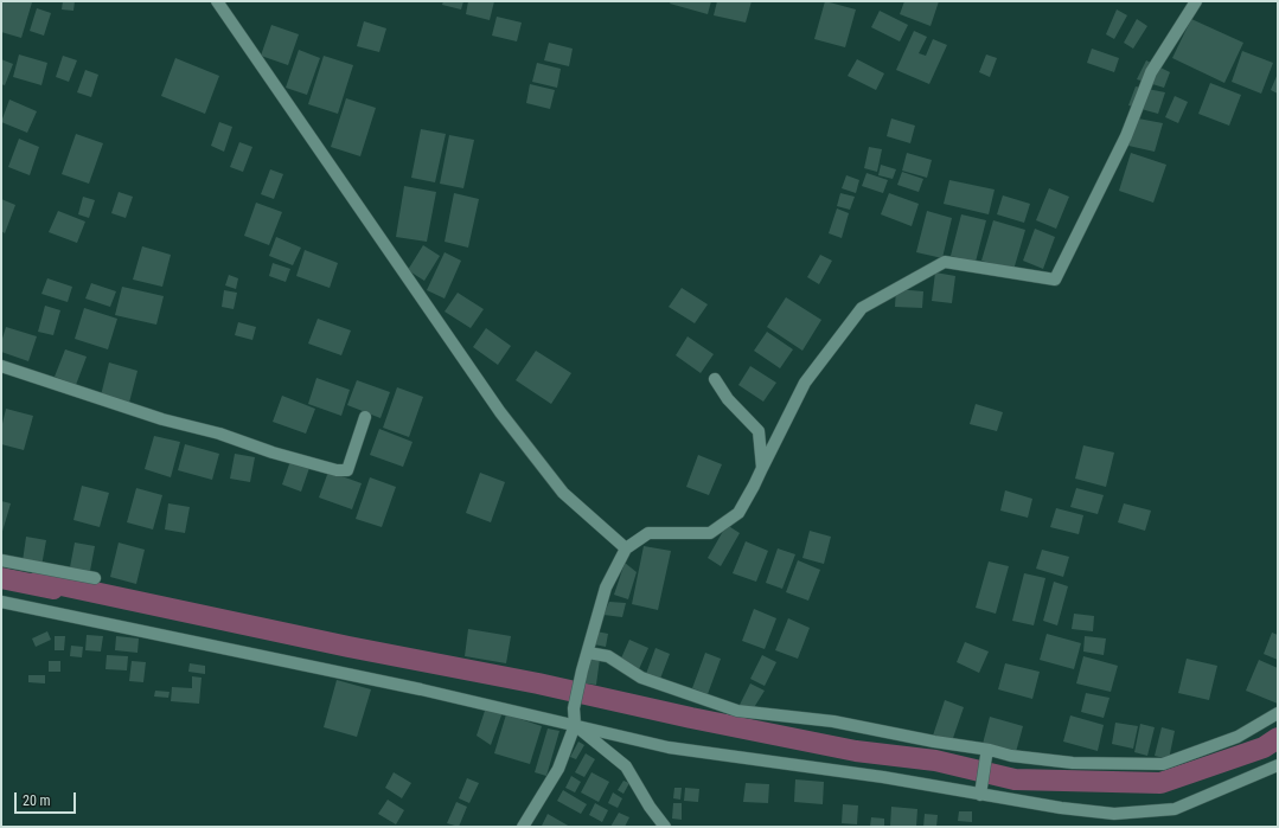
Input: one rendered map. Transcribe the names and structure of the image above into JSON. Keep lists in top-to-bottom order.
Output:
{
  "scale_bar": "20 m"
}
